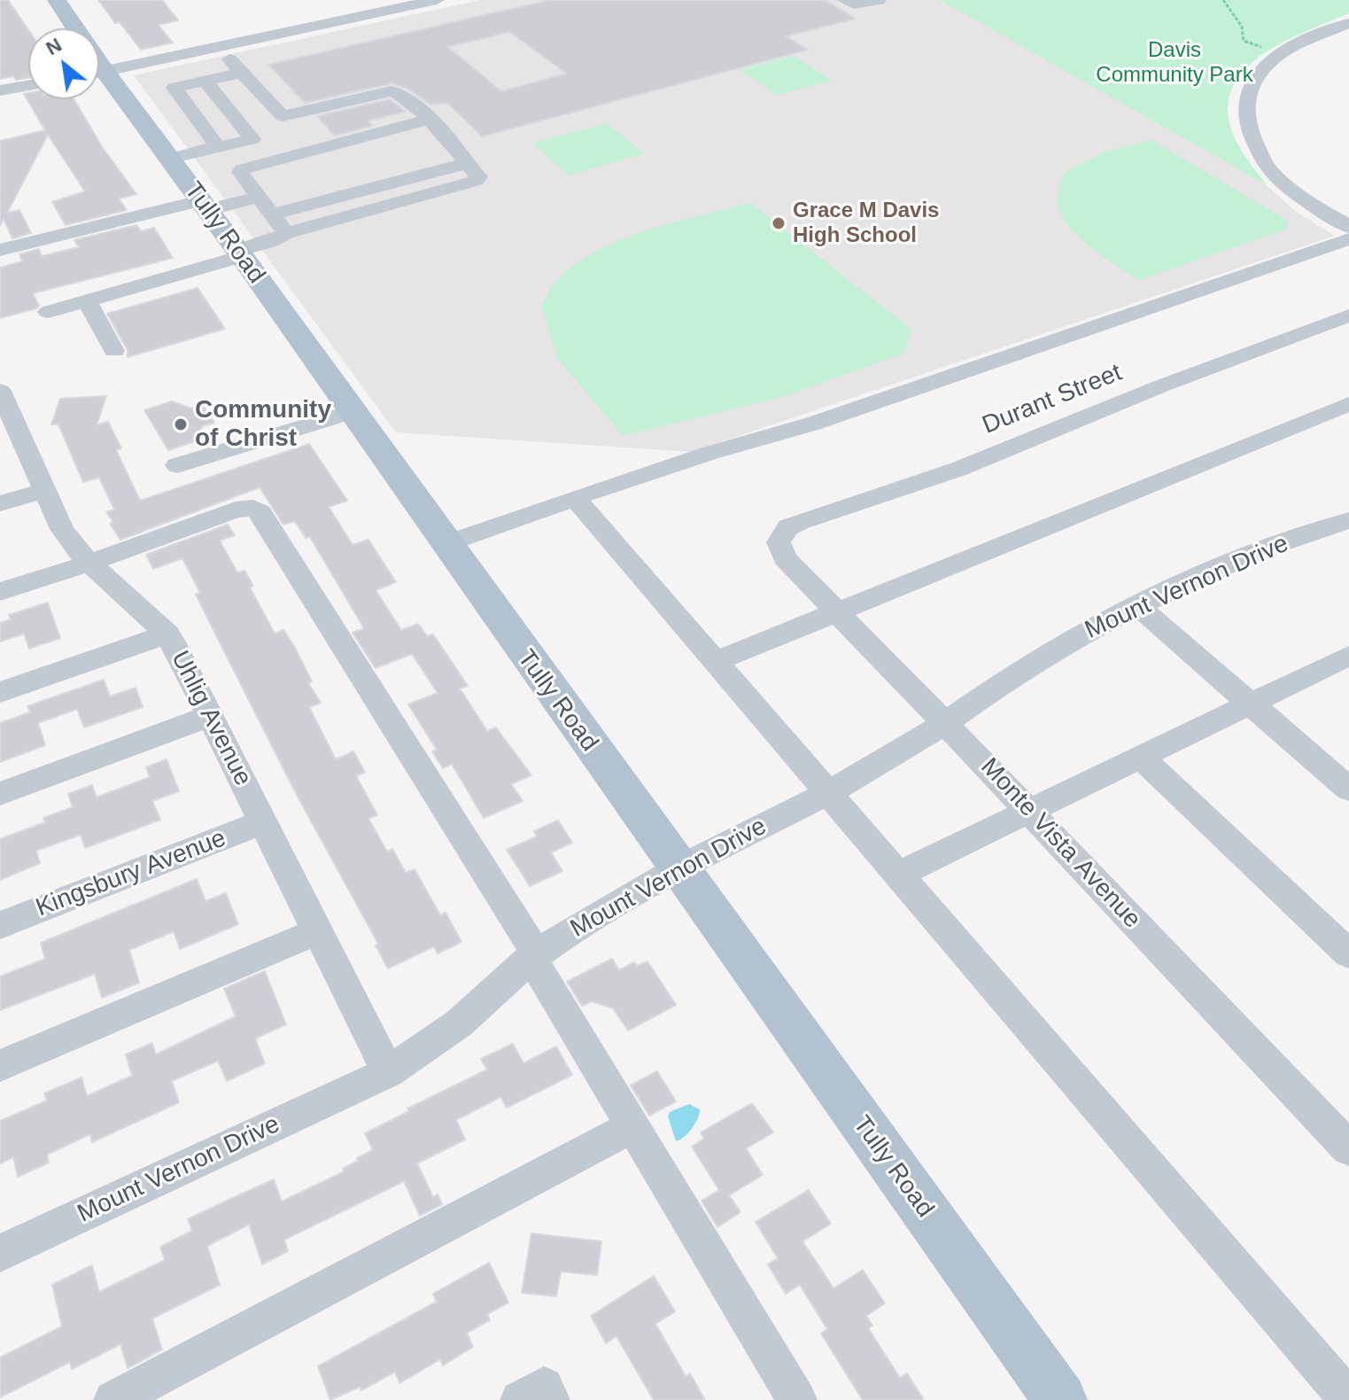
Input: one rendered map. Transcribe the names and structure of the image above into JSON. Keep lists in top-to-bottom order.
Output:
{
  "streets": {
    "main road": ["Tully Road"],
    "street": [
      "Durant Street",
      "Mount Vernon Drive",
      "Uhlig Avenue",
      "Monte Vista Avenue",
      "Kingsbury Avenue"
    ]
  },
  "crossings": [
    ["Tully Road", "Mount Vernon Drive"],
    ["Durant Street", "Monte Vista Avenue"],
    ["Mount Vernon Drive", "Uhlig Avenue"],
    ["Mount Vernon Drive", "Monte Vista Avenue"],
    ["Uhlig Avenue", "Kingsbury Avenue"]
  ],
  "parks": ["Davis Community Park"],
  "places": ["Grace M Davis High School", "Community of Christ"],
  "north": "top left"
}
